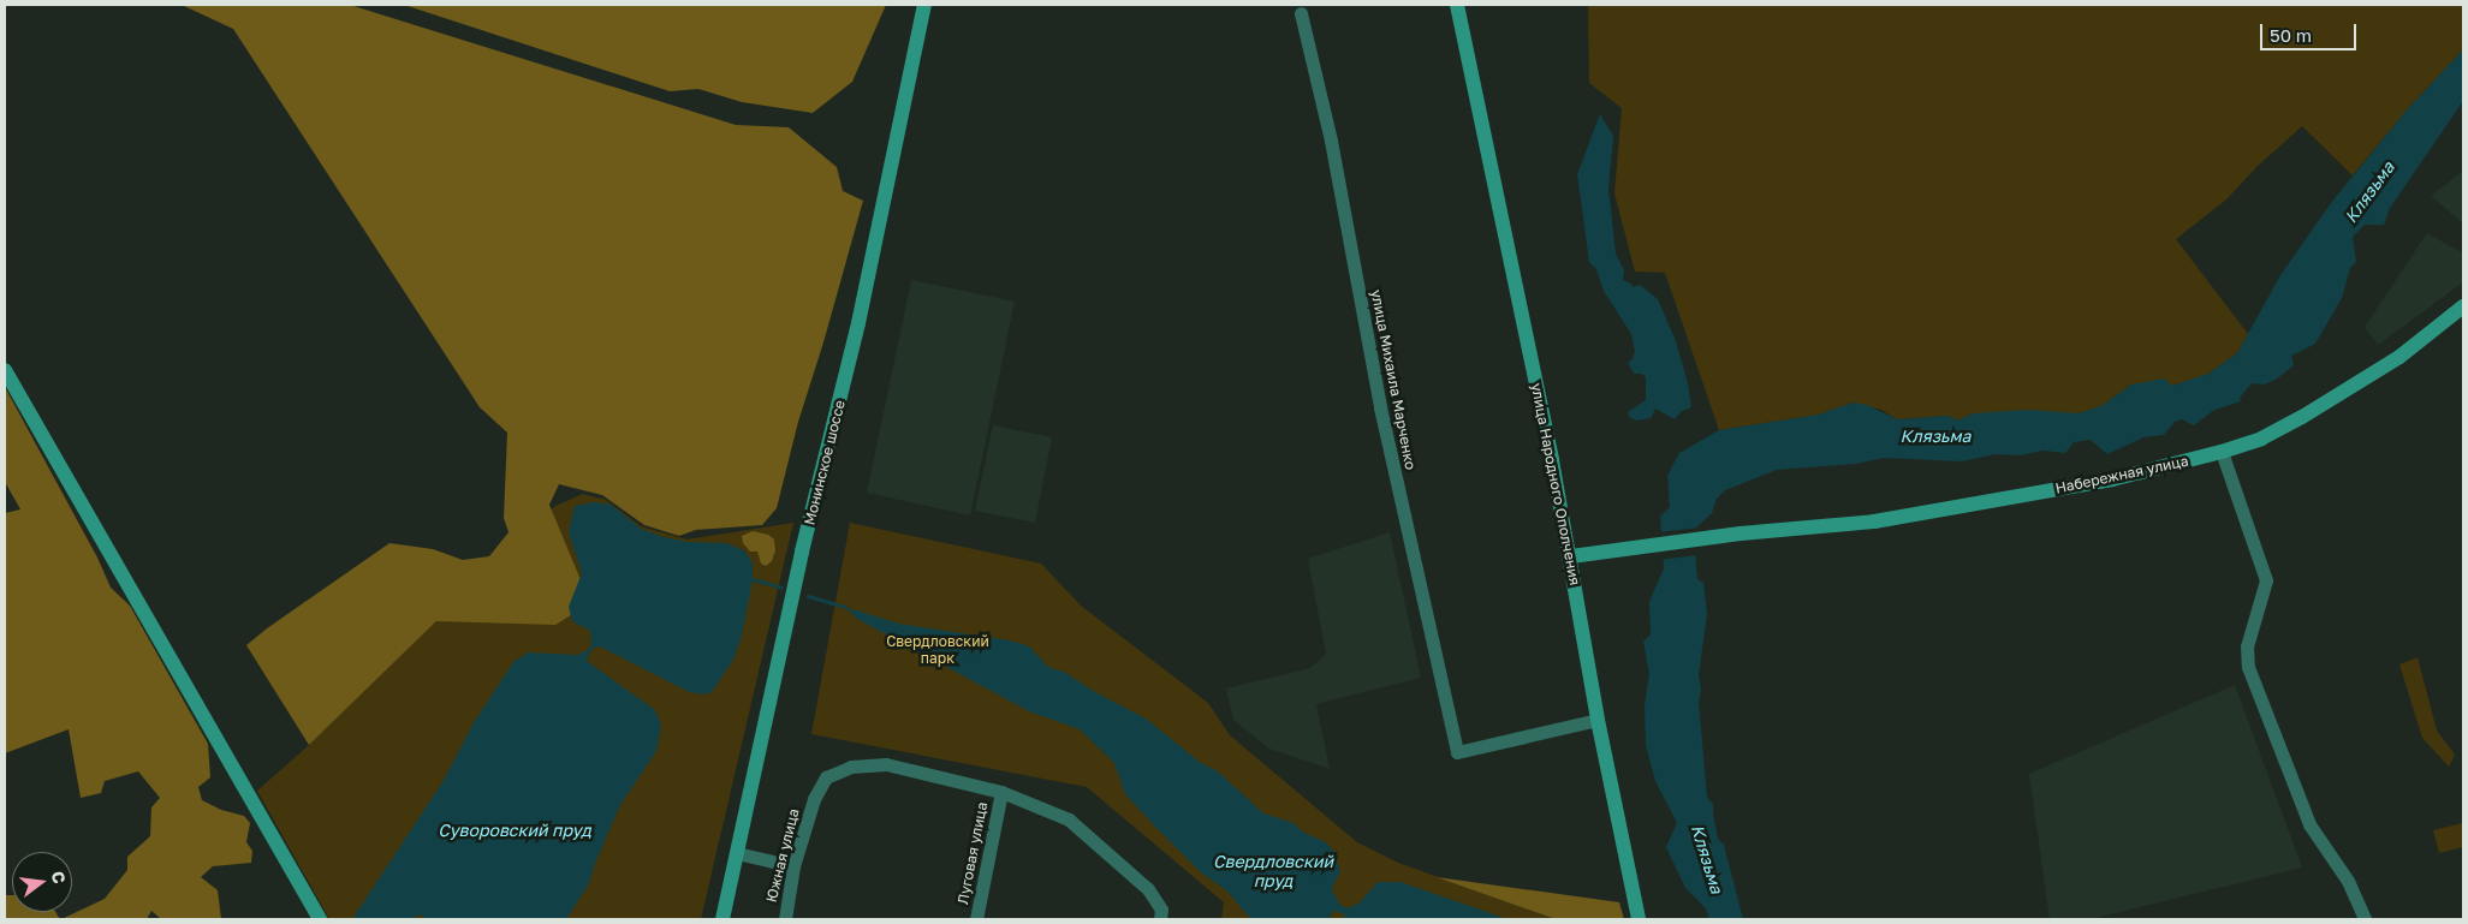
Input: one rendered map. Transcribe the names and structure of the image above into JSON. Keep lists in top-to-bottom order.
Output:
{
  "streets": {
    "street": [
      "улица Михаила Марченко",
      "Монинское шоссе",
      "Набережная улица",
      "улица Народного Ополчения",
      "Луговая улица",
      "Южная улица"
    ]
  },
  "crossings": [
    ["улица Михаила Марченко", "улица Народного Ополчения"],
    ["Набережная улица", "улица Народного Ополчения"],
    ["Луговая улица", "Южная улица"]
  ],
  "water": ["Клязьма", "Суворовский пруд", "Свердловский пруд"],
  "parks": ["Свердловский парк"],
  "scale_bar": "50 m",
  "north": "right"
}
